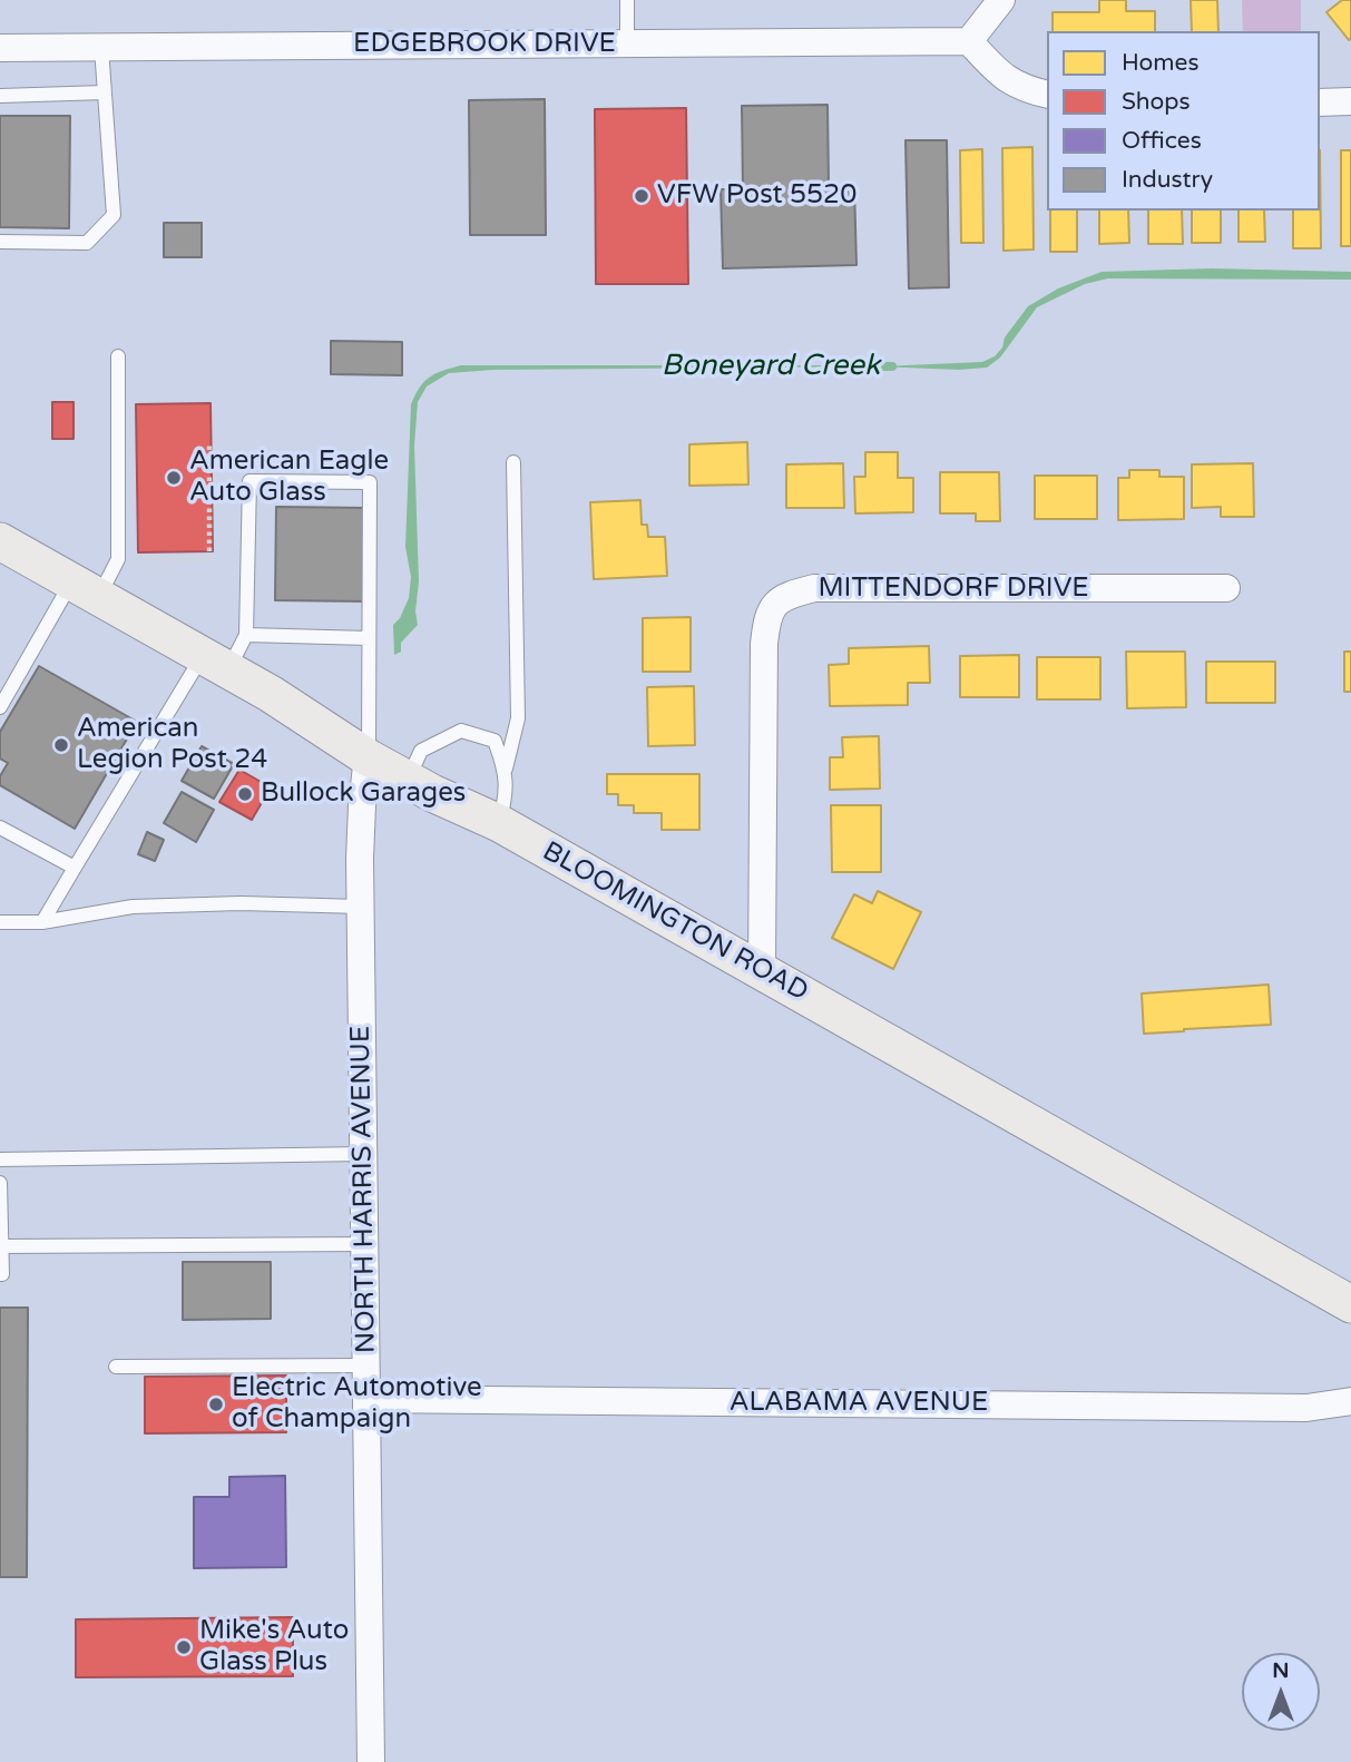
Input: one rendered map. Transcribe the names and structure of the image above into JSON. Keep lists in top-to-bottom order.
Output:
{
  "streets": {
    "main road": ["BLOOMINGTON ROAD"],
    "street": [
      "EDGEBROOK DRIVE",
      "MITTENDORF DRIVE",
      "NORTH HARRIS AVENUE",
      "ALABAMA AVENUE"
    ]
  },
  "crossings": [
    ["MITTENDORF DRIVE", "BLOOMINGTON ROAD"],
    ["BLOOMINGTON ROAD", "NORTH HARRIS AVENUE"],
    ["NORTH HARRIS AVENUE", "ALABAMA AVENUE"]
  ],
  "water": ["Boneyard Creek"],
  "places": [
    "VFW Post 5520",
    "American Eagle Auto Glass",
    "American Legion Post 24",
    "Bullock Garages",
    "Electric Automotive of Champaign",
    "Mike's Auto Glass Plus"
  ],
  "legend": [
    "Homes",
    "Shops",
    "Offices",
    "Industry"
  ],
  "north": "top"
}
